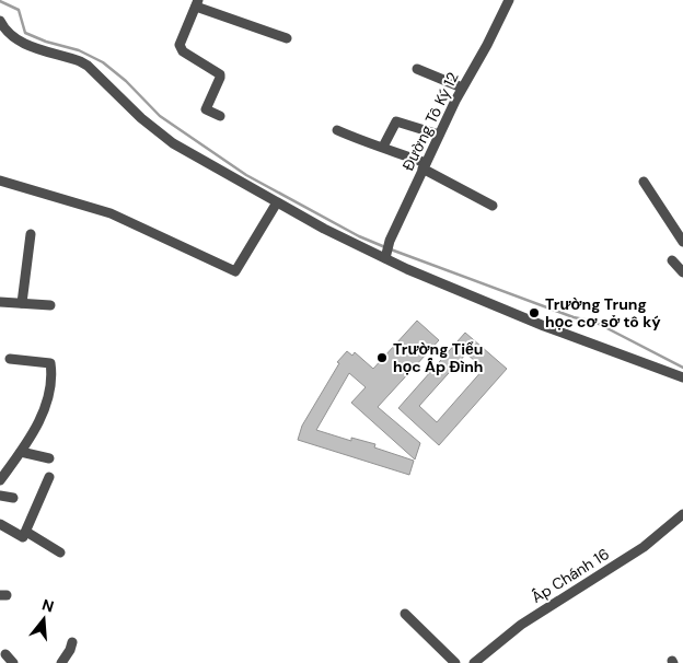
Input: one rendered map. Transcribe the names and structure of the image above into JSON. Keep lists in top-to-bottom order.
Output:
{
  "streets": {
    "street": ["Đường Tô Ký 12", "Ấp Chánh 16"]
  },
  "places": ["Trường Trung học cơ sở tô ký", "Trường Tiểu học Ấp Đình"],
  "north": "top"
}
